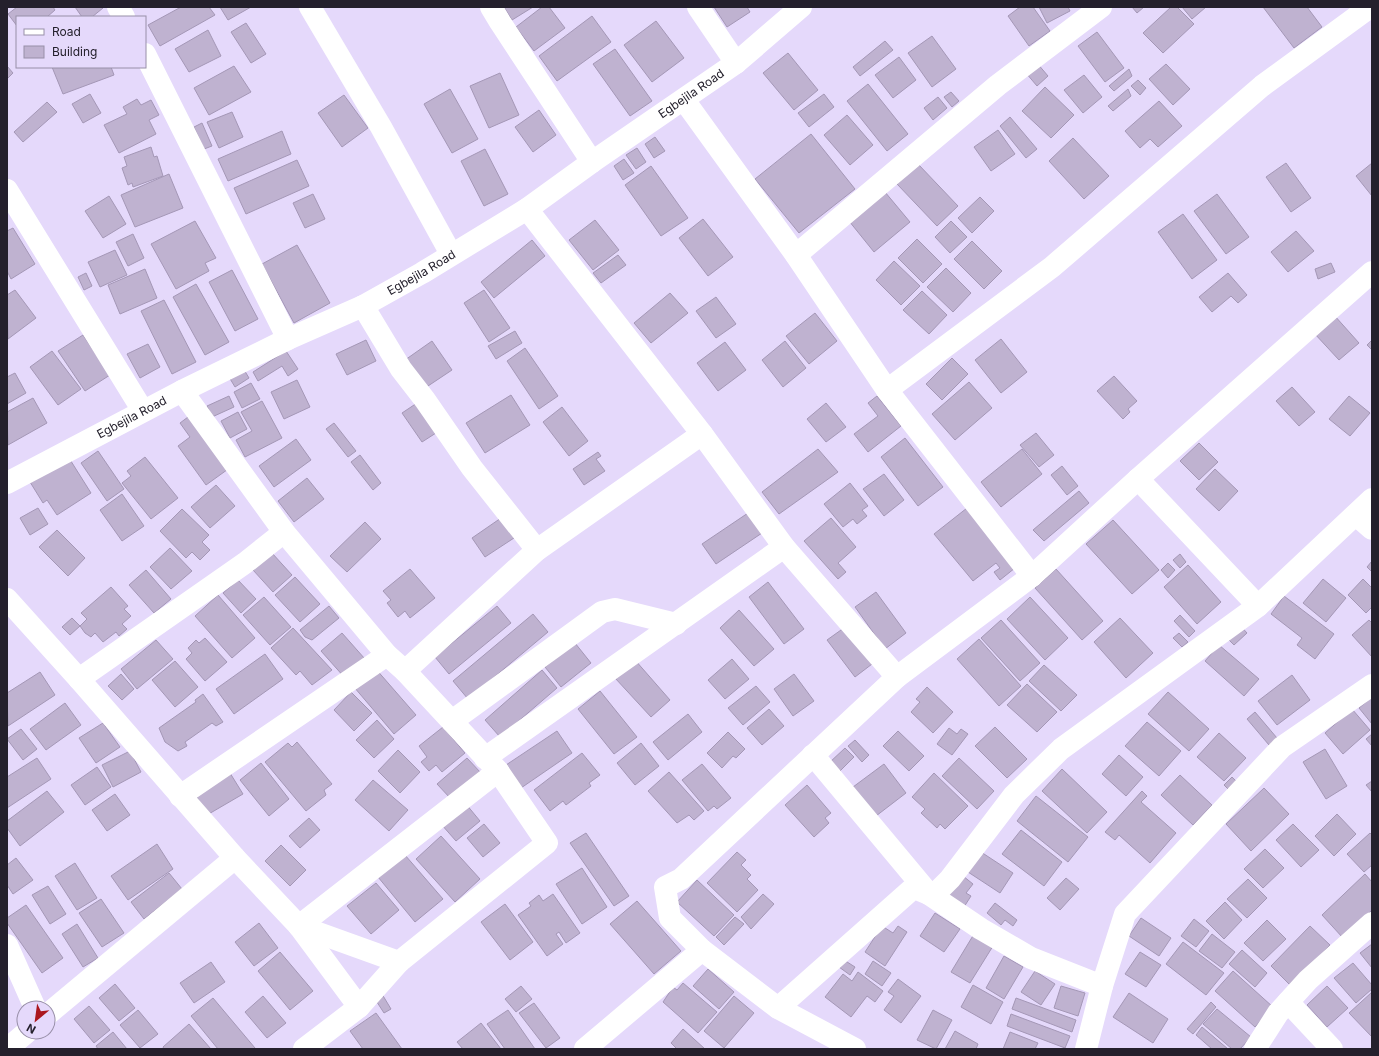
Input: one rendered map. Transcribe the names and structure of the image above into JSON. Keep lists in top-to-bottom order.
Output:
{
  "streets": {
    "street": ["Egbejila Road"]
  },
  "legend": ["Road", "Building"],
  "north": "bottom left"
}
